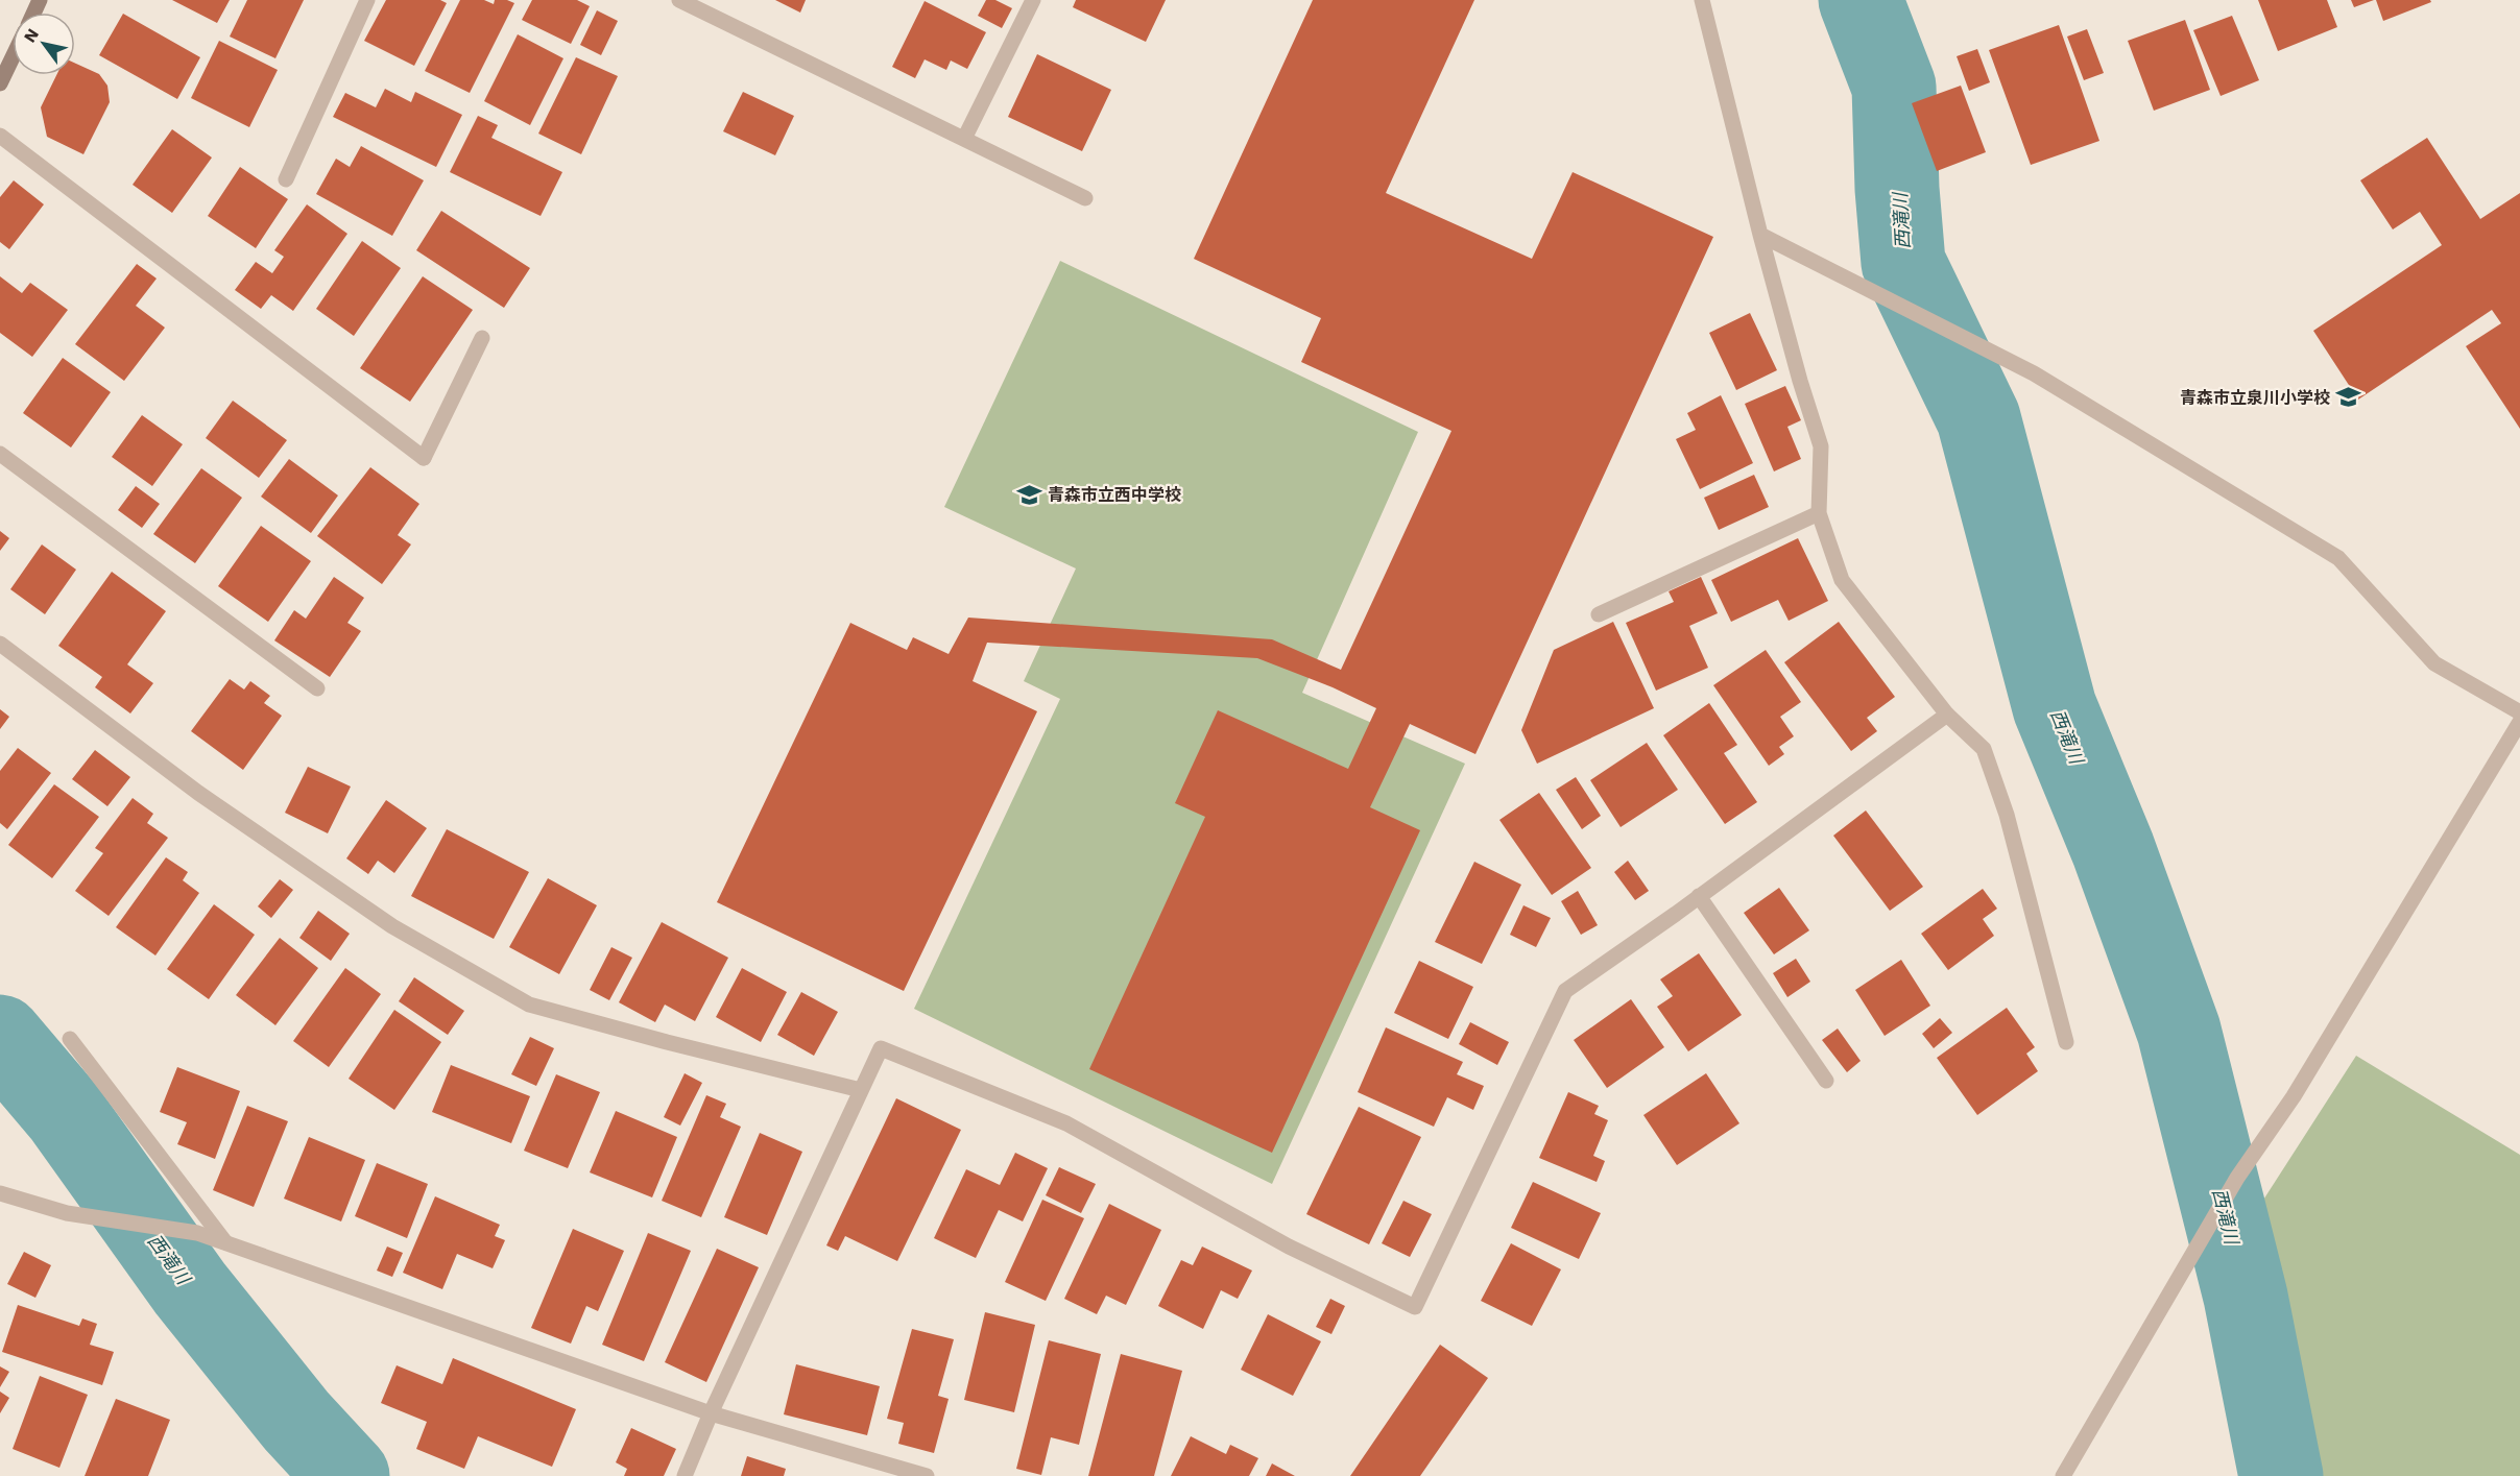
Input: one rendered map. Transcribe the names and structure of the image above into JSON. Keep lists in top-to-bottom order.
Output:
{
  "water": ["西滝川"],
  "places": {
    "school or university": ["青森市立泉川小学校", "青森市立西中学校"]
  },
  "north": "top left"
}
